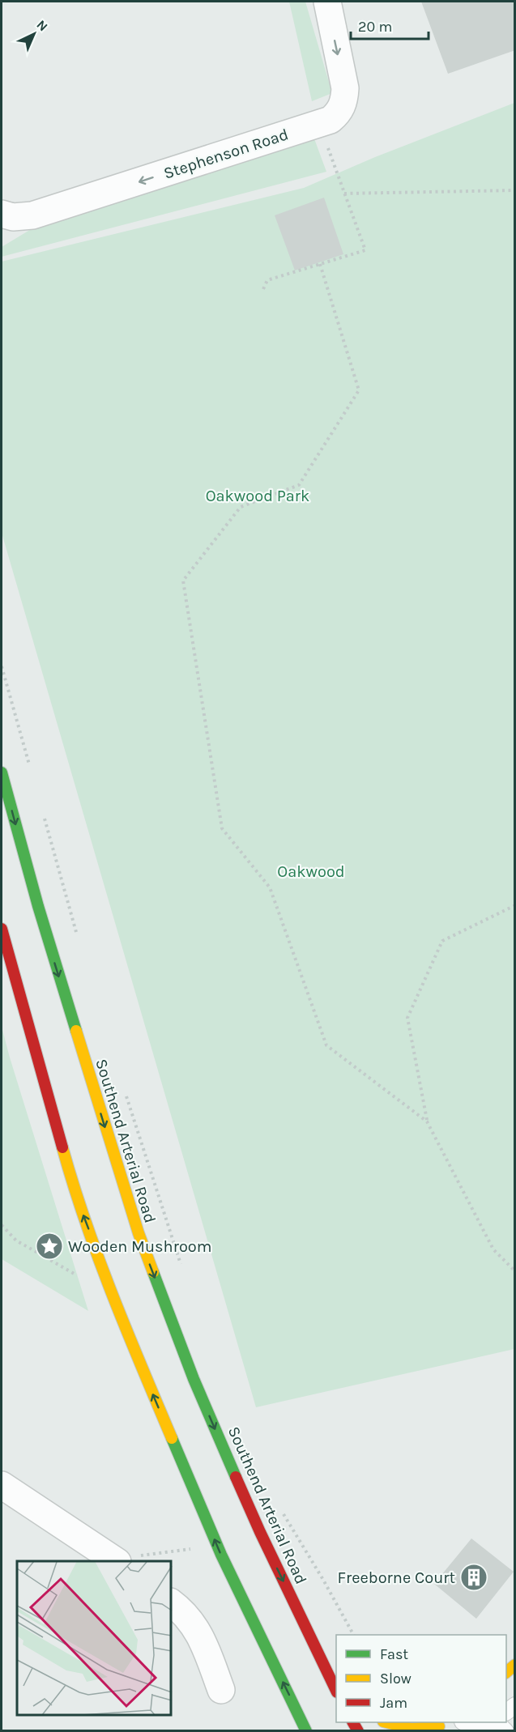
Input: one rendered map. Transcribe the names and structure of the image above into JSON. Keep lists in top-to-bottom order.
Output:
{
  "streets": {
    "main road": ["Southend Arterial Road"],
    "street": ["Stephenson Road"]
  },
  "one_way": ["Stephenson Road"],
  "parks": ["Oakwood Park", "Oakwood"],
  "places": {
    "place": ["Wooden Mushroom"],
    "building": ["Freeborne Court"]
  },
  "legend": ["Fast", "Slow", "Jam"],
  "scale_bar": "20 m",
  "north": "top right"
}
